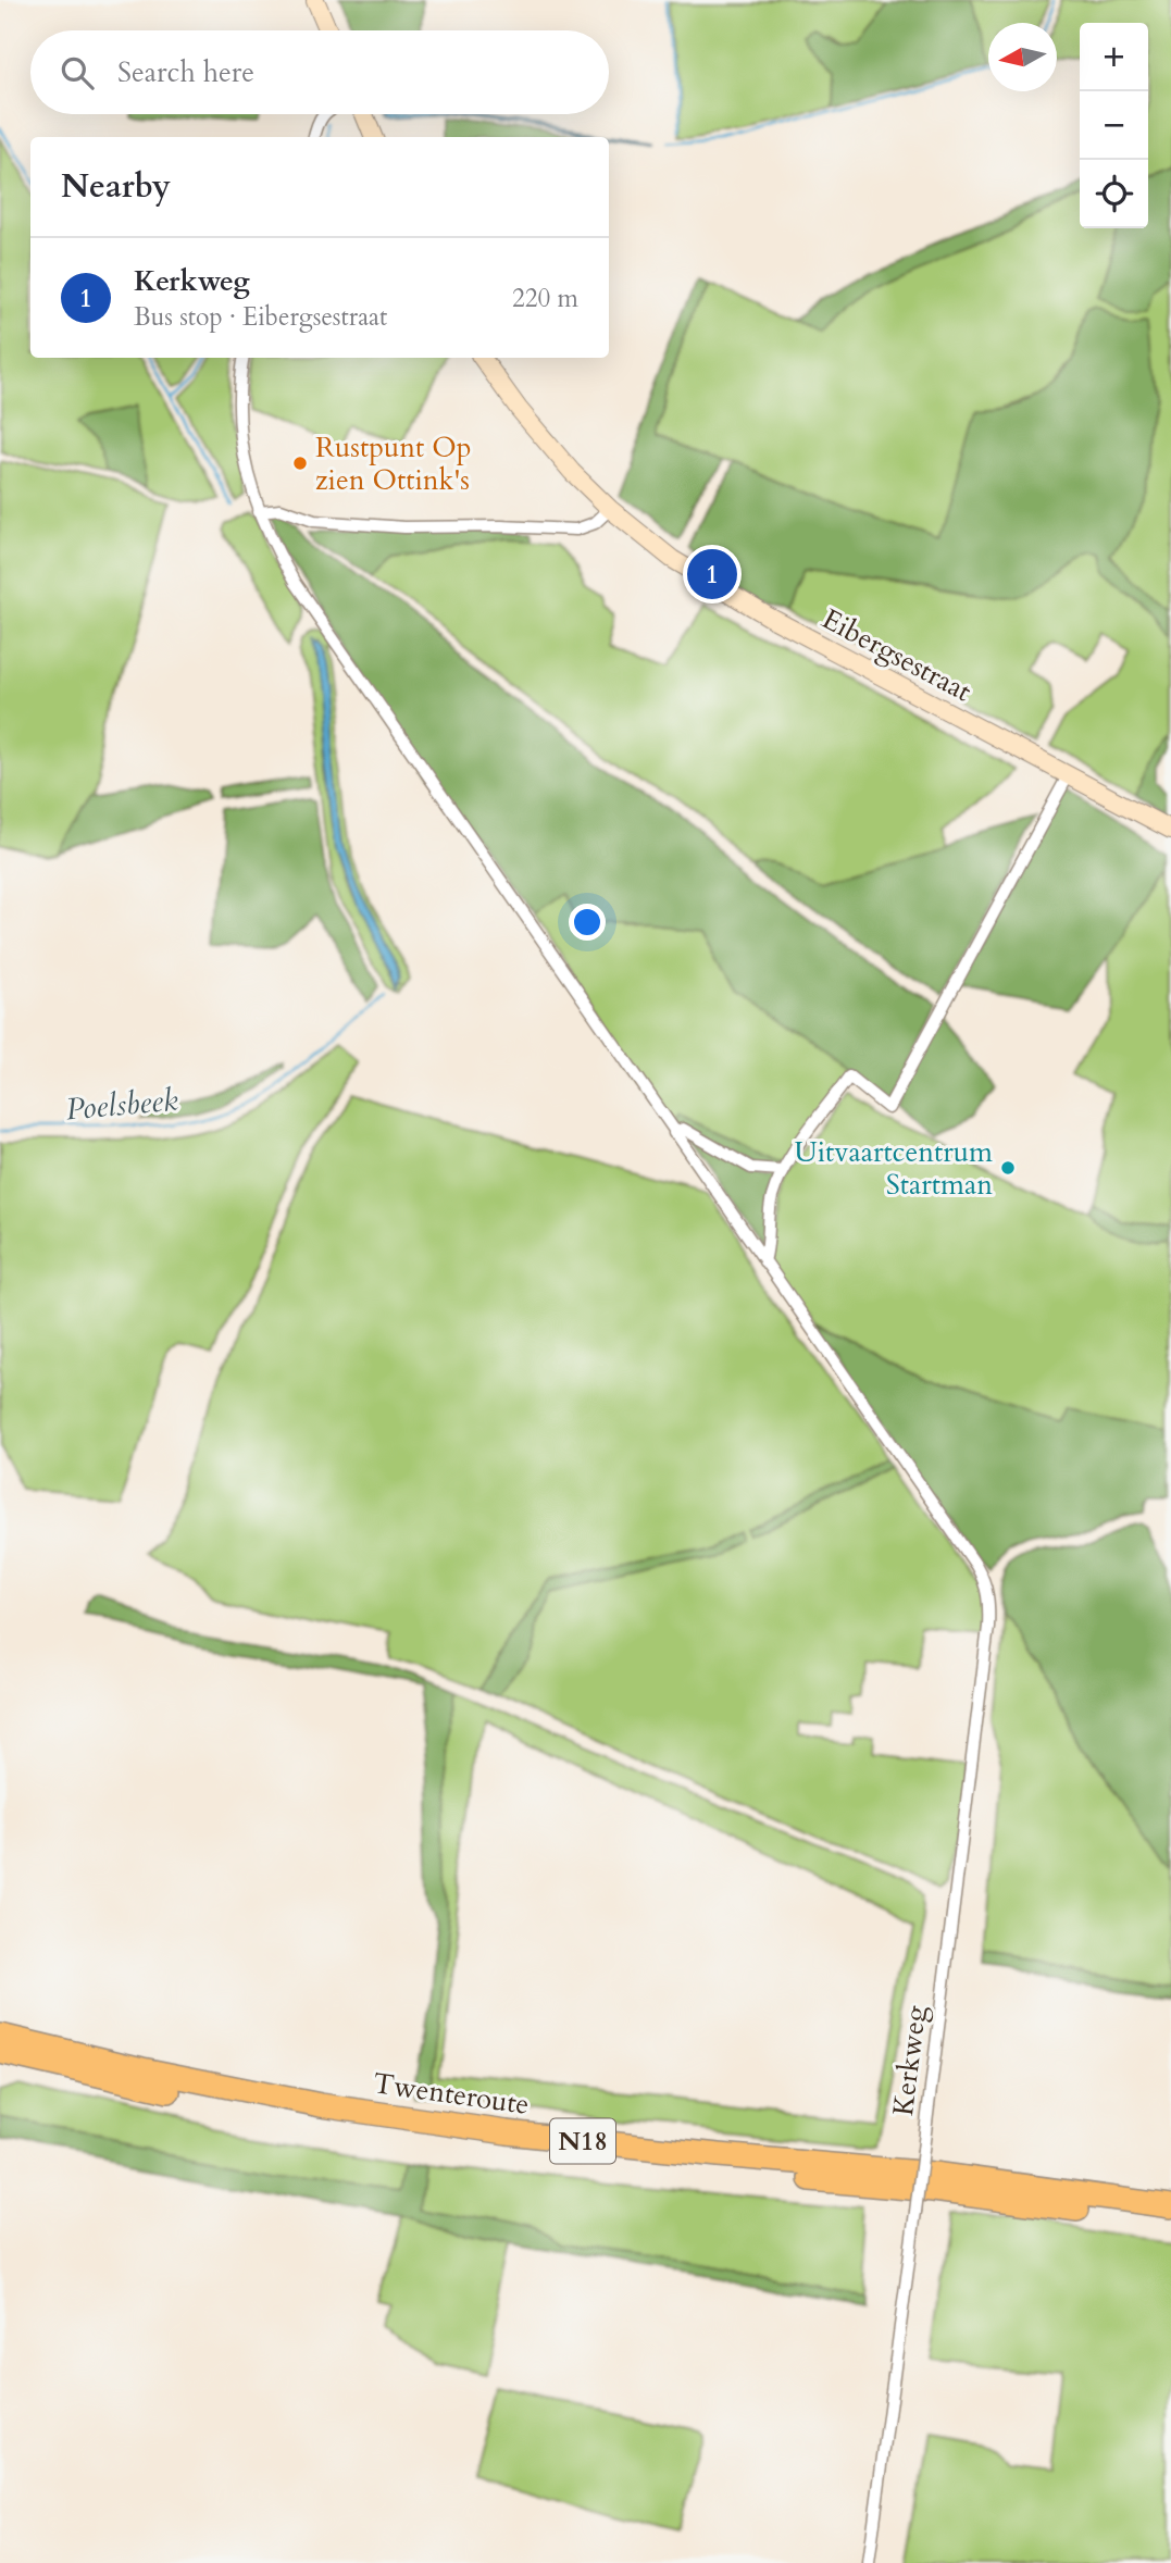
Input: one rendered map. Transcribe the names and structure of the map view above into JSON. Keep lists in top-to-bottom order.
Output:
{
  "streets": {
    "highway": ["Twenteroute", "N18"],
    "main road": ["Eibergsestraat"],
    "street": ["Kerkweg"]
  },
  "water": ["Poelsbeek"],
  "places": ["Rustpunt Op zien Ottink's", "Uitvaartcentrum Startman"],
  "north": "left",
  "page": {
    "map_buttons": ["+", "−"],
    "search": "Search here",
    "heading": "Nearby",
    "list": [
      {
        "mark": "1",
        "name": "Kerkweg",
        "note": "Bus stop · Eibergsestraat",
        "value": "220 m"
      }
    ],
    "pins": "1"
  }
}
